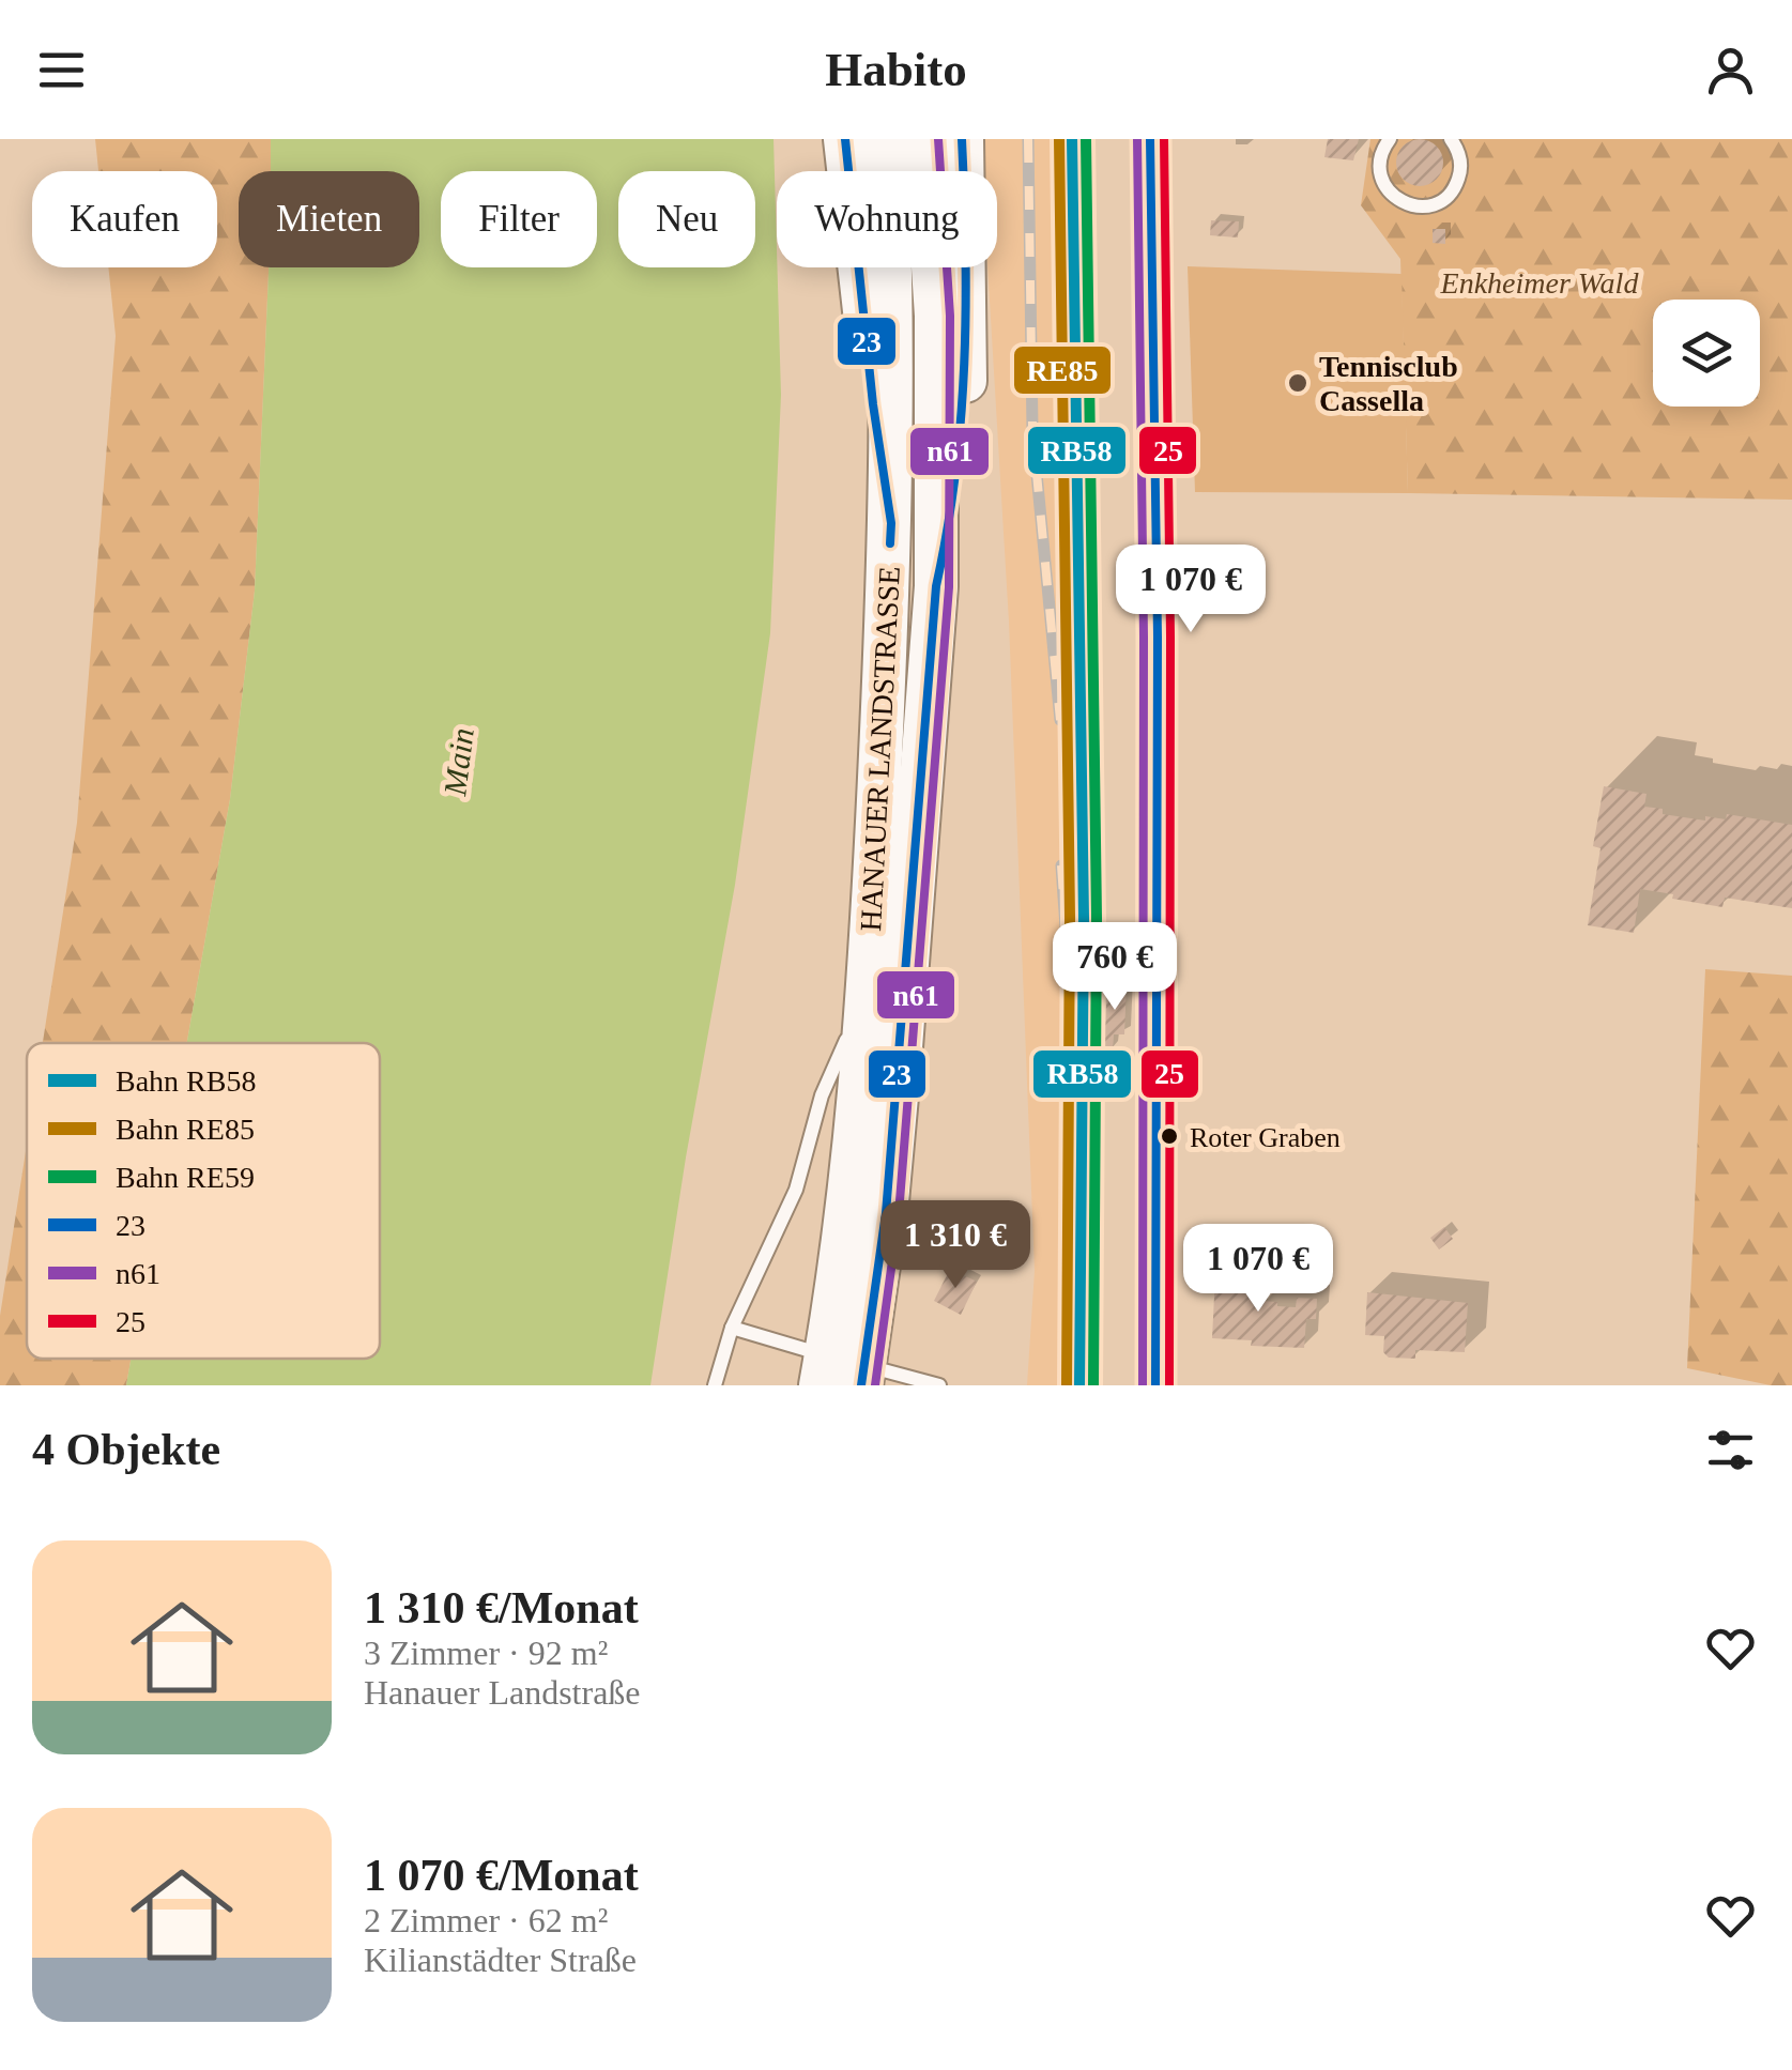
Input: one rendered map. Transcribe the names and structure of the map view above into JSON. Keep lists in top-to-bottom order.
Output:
{
  "streets": {
    "main road": ["HANAUER LANDSTRASSE"]
  },
  "water": ["Main"],
  "parks": ["Enkheimer Wald"],
  "places": ["Tennisclub Cassella", "Roter Graben"],
  "lines": [
    "rail line RB58",
    "rail line RE85",
    "rail line RE59",
    "transit line 23",
    "transit line n61",
    "transit line 25"
  ],
  "legend": [
    "Bahn RB58",
    "Bahn RE85",
    "Bahn RE59",
    "23",
    "n61",
    "25"
  ],
  "page": {
    "header": "Habito",
    "chip": [
      "Kaufen",
      "Mieten",
      "Filter",
      "Neu",
      "Wohnung"
    ],
    "price": [
      "1 070 €",
      "760 €",
      "1 310 €",
      "1 070 €"
    ],
    "heading": "4 Objekte",
    "list": [
      {
        "name": "1 310 €/Monat",
        "note": "3 Zimmer · 92 m² · Hanauer Landstraße"
      },
      {
        "name": "1 070 €/Monat",
        "note": "2 Zimmer · 62 m² · Kilianstädter Straße"
      }
    ]
  }
}
